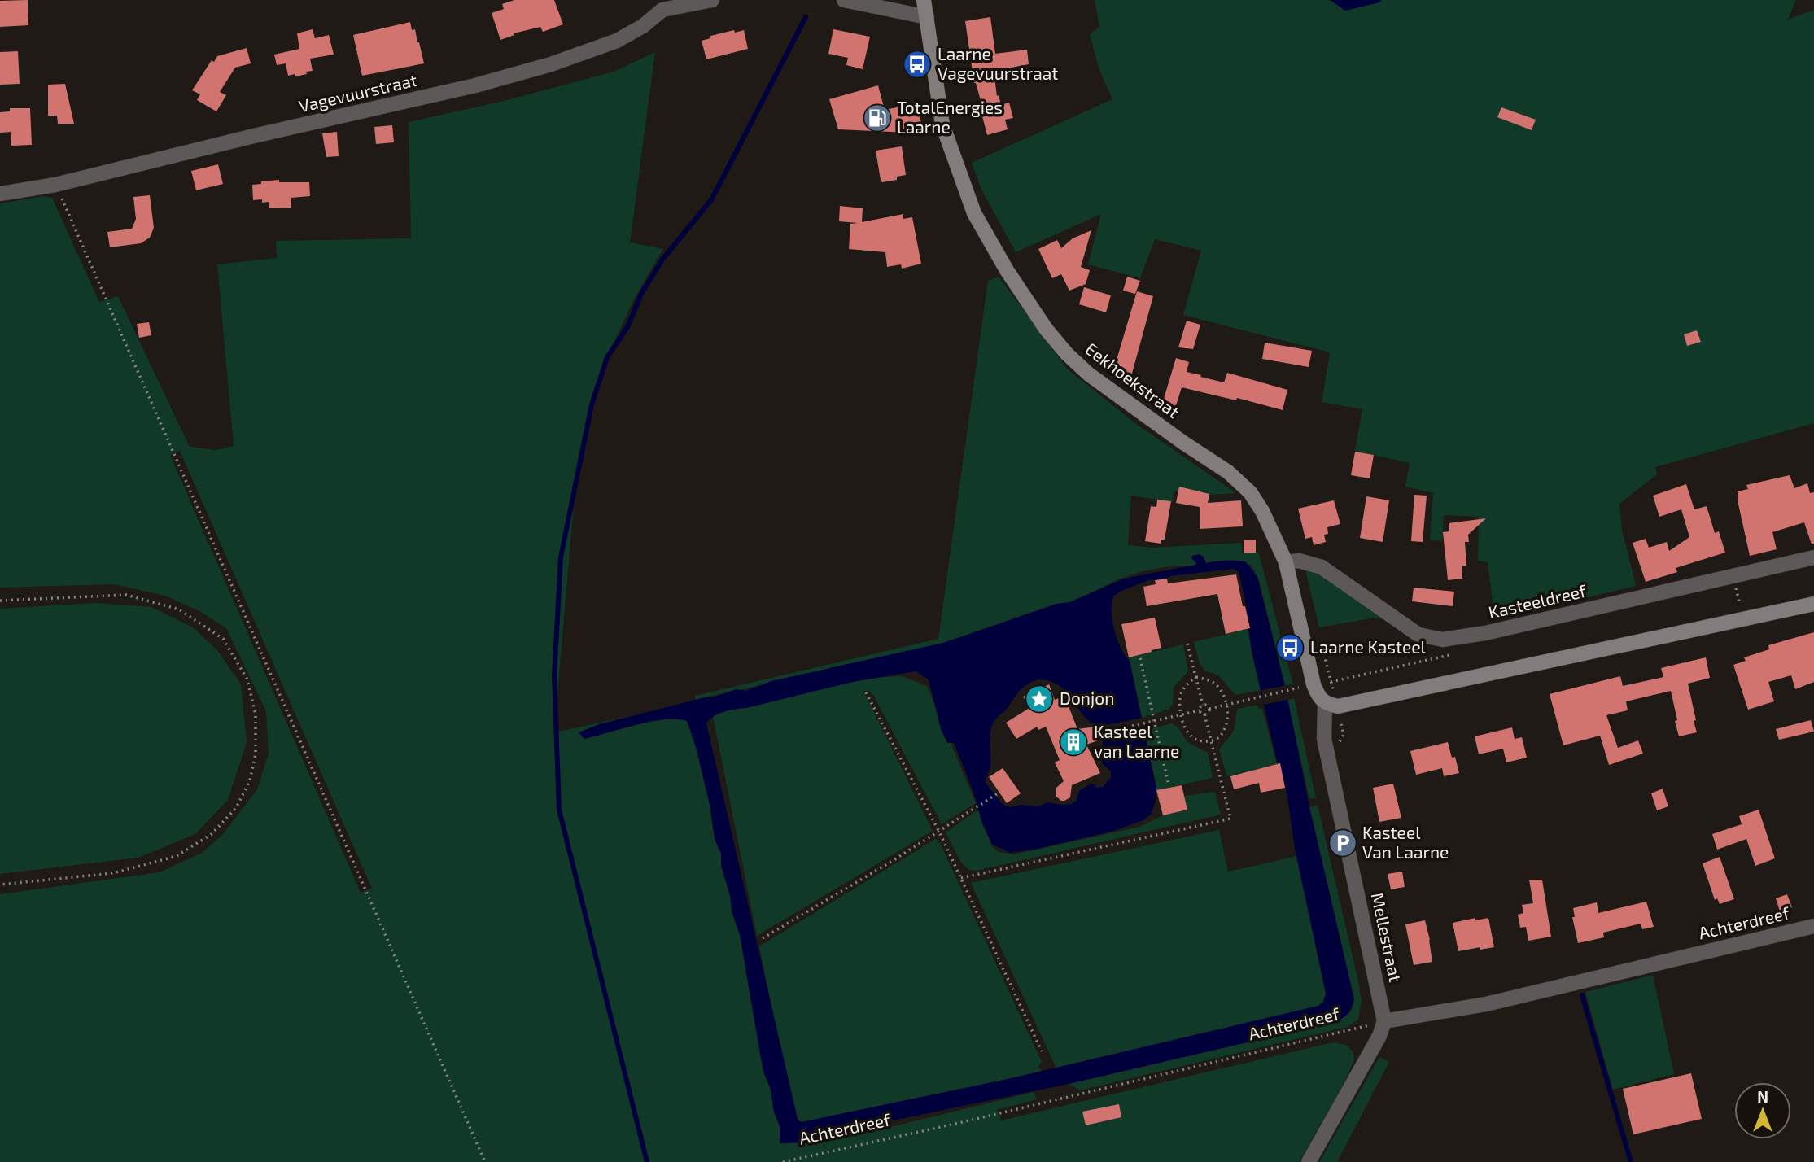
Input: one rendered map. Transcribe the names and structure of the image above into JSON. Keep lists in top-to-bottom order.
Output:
{
  "streets": {
    "street": [
      "Vagevuurstraat",
      "Eekhoekstraat",
      "Kasteeldreef",
      "Achterdreef",
      "Mellestraat"
    ]
  },
  "crossings": [
    ["Eekhoekstraat", "Kasteeldreef"],
    ["Eekhoekstraat", "Mellestraat"],
    ["Achterdreef", "Mellestraat"]
  ],
  "places": {
    "bus stop": ["Laarne Vagevuurstraat", "Laarne Kasteel"],
    "fuel station": ["TotalEnergies Laarne"],
    "place": ["Donjon"],
    "building": ["Kasteel van Laarne"],
    "parking": ["Kasteel Van Laarne"]
  },
  "north": "top"
}
